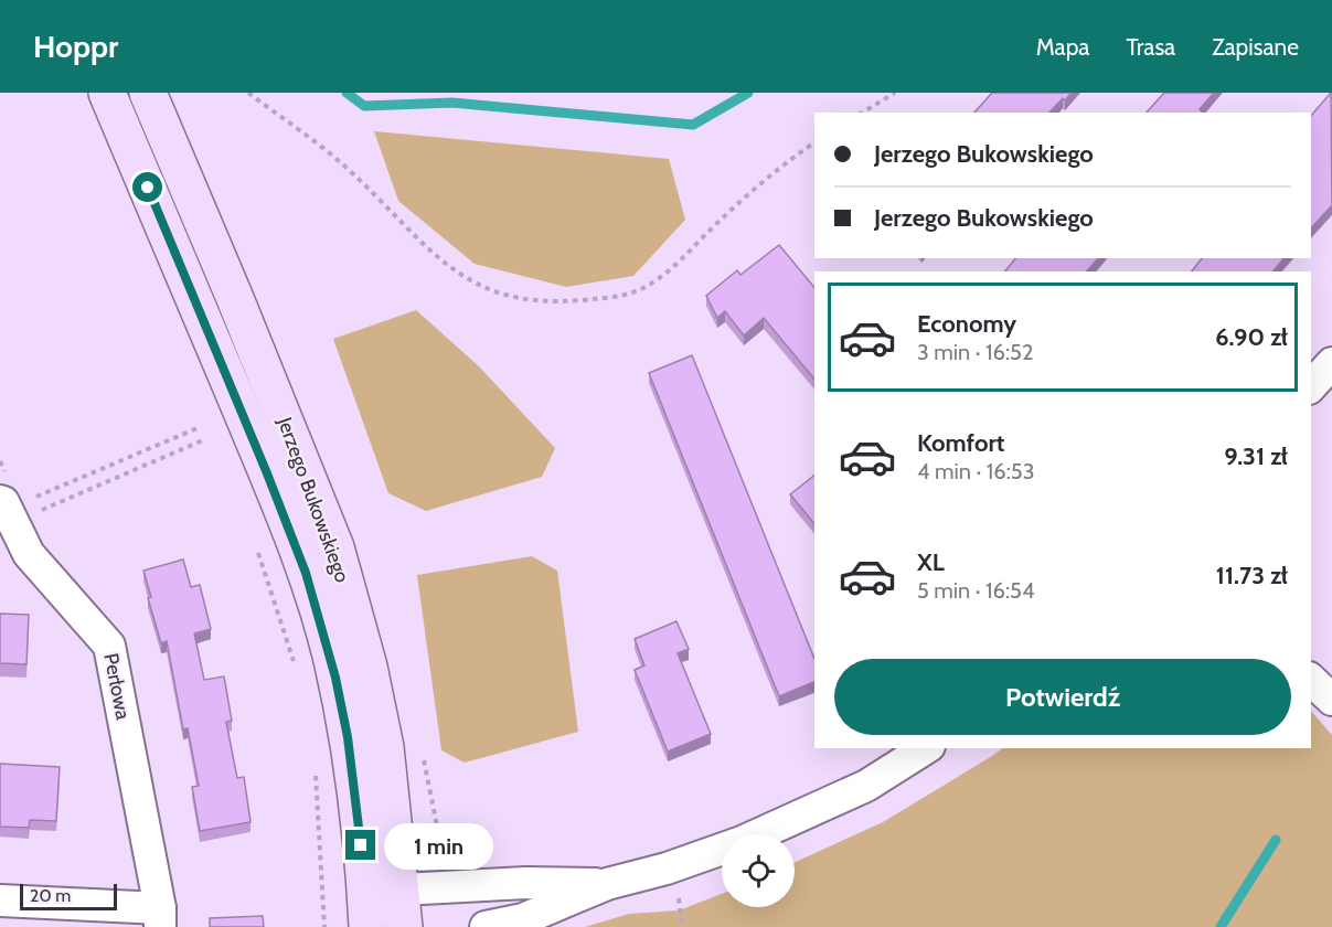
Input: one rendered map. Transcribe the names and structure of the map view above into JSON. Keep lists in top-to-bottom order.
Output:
{
  "streets": {
    "street": ["Jerzego Bukowskiego", "Perłowa"]
  },
  "scale_bar": "20 m",
  "page": {
    "header": "Hoppr",
    "nav": ["Mapa", "Trasa", "Zapisane"],
    "banner": ["Jerzego Bukowskiego", "Jerzego Bukowskiego"],
    "list": [
      {
        "name": "Economy",
        "note": "3 min · 16:52",
        "value": "6.90 zł"
      },
      {
        "name": "Komfort",
        "note": "4 min · 16:53",
        "value": "9.31 zł"
      },
      {
        "name": "XL",
        "note": "5 min · 16:54",
        "value": "11.73 zł"
      }
    ],
    "buttons": "Potwierdź",
    "bubble": "1 min",
    "scale": "20 m"
  }
}
